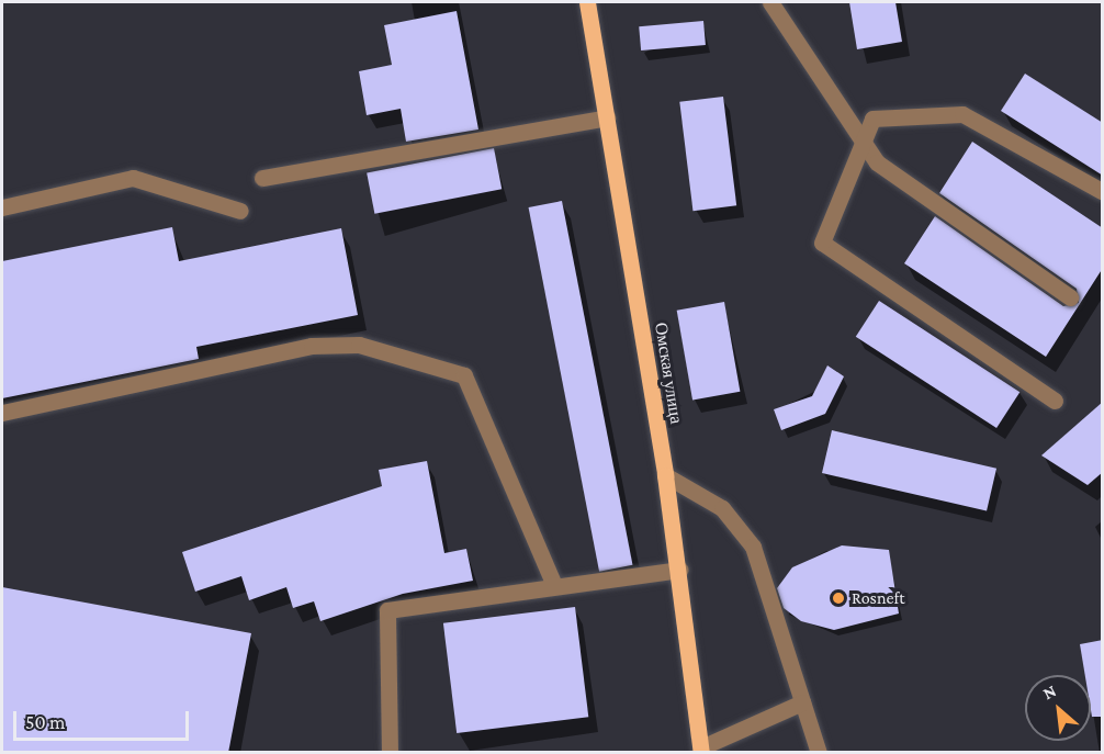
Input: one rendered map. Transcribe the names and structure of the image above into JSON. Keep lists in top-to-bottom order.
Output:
{
  "streets": {
    "main road": ["Омская улица"]
  },
  "places": ["Rosneft"],
  "scale_bar": "50 m",
  "north": "top left"
}
